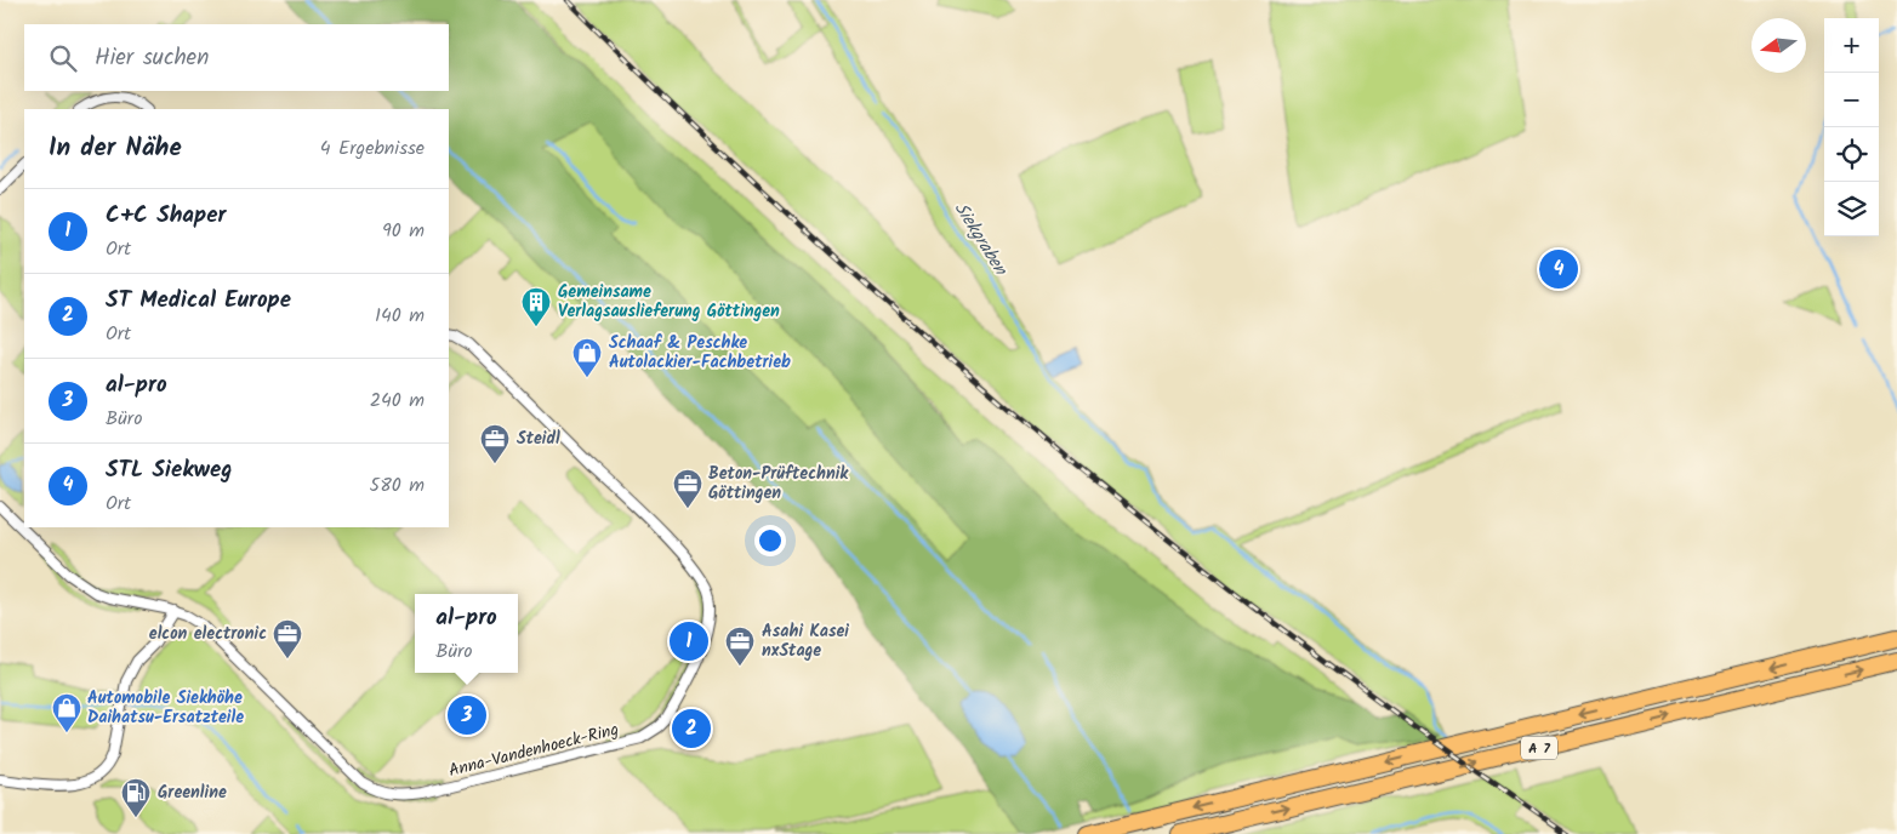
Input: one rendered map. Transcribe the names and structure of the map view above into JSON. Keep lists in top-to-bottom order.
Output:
{
  "streets": {
    "highway": ["A 7"],
    "street": ["Anna-Vandenhoeck-Ring"]
  },
  "water": ["Siekgraben"],
  "places": {
    "building": ["Gemeinsame Verlagsauslieferung Göttingen"],
    "shop": ["Schaaf & Peschke Autolackier-Fachbetrieb", "Automobile Siekhöhe Daihatsu-Ersatzteile"],
    "office": [
      "Steidl",
      "Beton-Prüftechnik Göttingen",
      "elcon electronic",
      "Asahi Kasei nxStage"
    ],
    "fuel station": ["Greenline"]
  },
  "north": "left",
  "page": {
    "map_buttons": ["+", "−"],
    "search": "Hier suchen",
    "heading": ["In der Nähe", "4 Ergebnisse"],
    "list": [
      {
        "mark": "1",
        "name": "C+C Shaper",
        "note": "Ort",
        "value": "90 m"
      },
      {
        "mark": "2",
        "name": "ST Medical Europe",
        "note": "Ort",
        "value": "140 m"
      },
      {
        "mark": "3",
        "name": "al-pro",
        "note": "Büro",
        "value": "240 m"
      },
      {
        "mark": "4",
        "name": "STL Siekweg",
        "note": "Ort",
        "value": "580 m"
      }
    ],
    "pins": [
      "4",
      "1",
      "3",
      "2"
    ],
    "popup": ["al-pro", "Büro"]
  }
}
